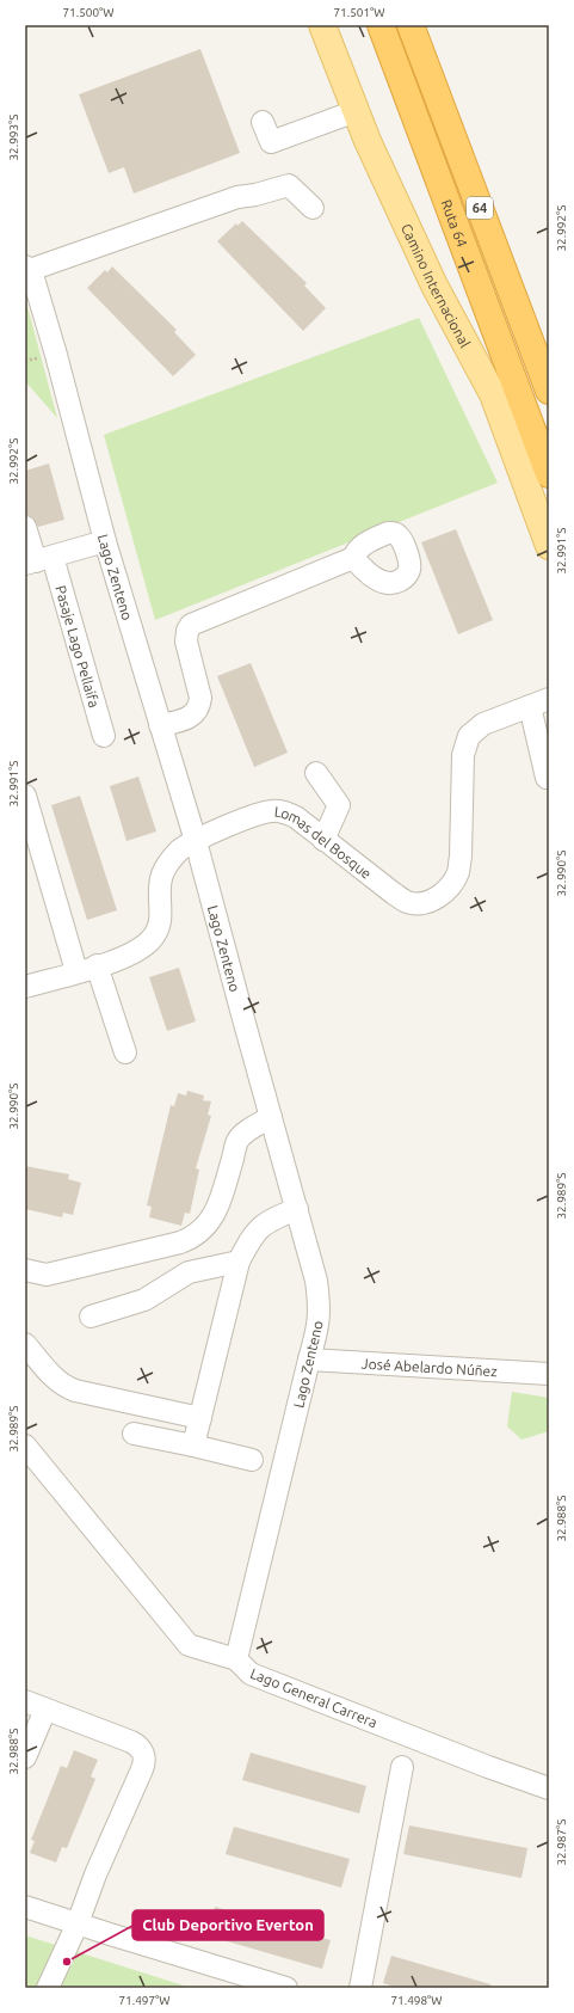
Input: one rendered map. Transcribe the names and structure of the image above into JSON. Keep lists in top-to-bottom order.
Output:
{
  "streets": {
    "highway": ["64", "Ruta 64"],
    "main road": ["Camino Internacional"],
    "street": [
      "Lago Zenteno",
      "Pasaje Lago Pellaifa",
      "Lomas del Bosque",
      "José Abelardo Núñez",
      "Lago General Carrera"
    ]
  },
  "crossings": [
    ["Lago Zenteno", "Lomas del Bosque"],
    ["Lago Zenteno", "José Abelardo Núñez"],
    ["Lago Zenteno", "Lago General Carrera"]
  ],
  "places": ["Club Deportivo Everton"],
  "coordinates": [
    "71.500°W",
    "71.501°W",
    "32.993°S",
    "32.992°S",
    "32.991°S",
    "32.990°S",
    "32.989°S",
    "32.988°S",
    "32.987°S",
    "71.497°W",
    "71.498°W"
  ]
}
